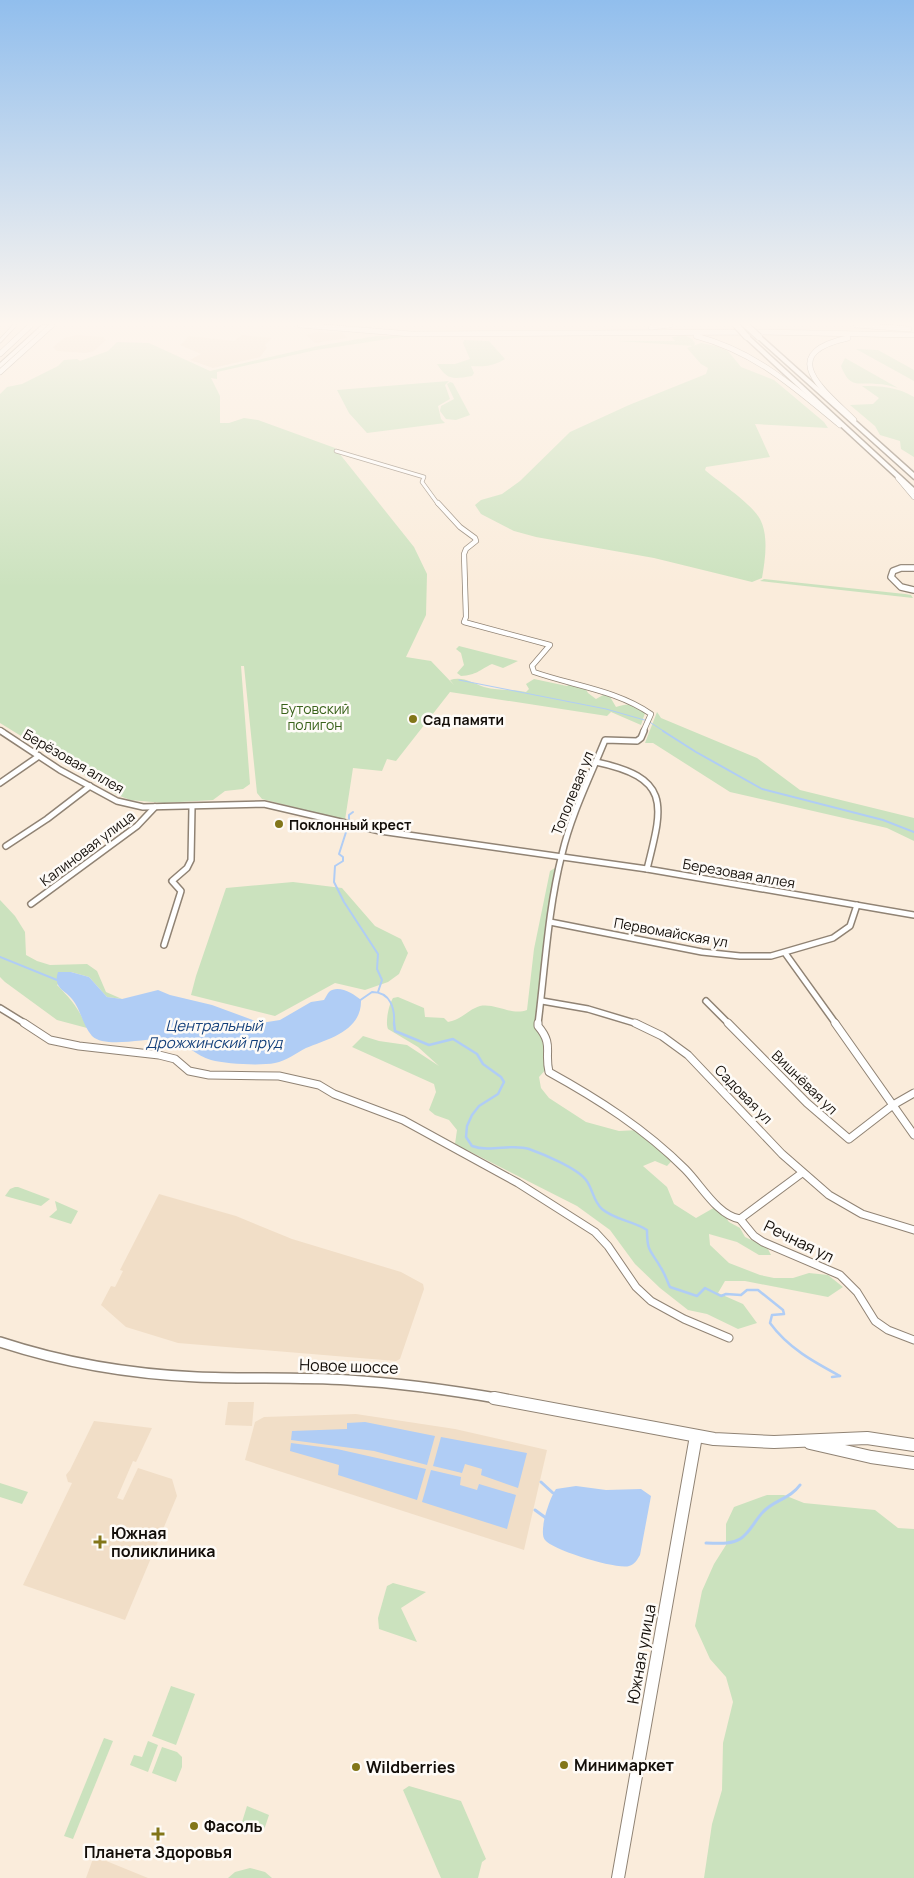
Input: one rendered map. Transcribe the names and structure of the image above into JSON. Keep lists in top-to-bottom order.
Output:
{
  "streets": {
    "street": [
      "Берёзовая аллея",
      "Тополевая ул",
      "Калиновая улица",
      "Березовая аллея",
      "Первомайская ул",
      "Вишнёвая ул",
      "Садовая ул",
      "Речная ул",
      "Новое шоссе",
      "Южная улица"
    ]
  },
  "crossings": [
    ["Берёзовая аллея", "Калиновая улица"],
    ["Берёзовая аллея", "Березовая аллея"],
    ["Тополевая ул", "Березовая аллея"],
    ["Тополевая ул", "Первомайская ул"],
    ["Тополевая ул", "Садовая ул"],
    ["Тополевая ул", "Речная ул"],
    ["Березовая аллея", "Первомайская ул"],
    ["Новое шоссе", "Южная улица"]
  ],
  "water": ["Центральный Дрожжинский пруд"],
  "parks": ["Бутовский полигон"],
  "places": {
    "other": [
      "Сад памяти",
      "Поклонный крест",
      "Минимаркет",
      "Wildberries",
      "Фасоль"
    ],
    "health": ["Южная поликлиника", "Планета Здоровья"]
  }
}
